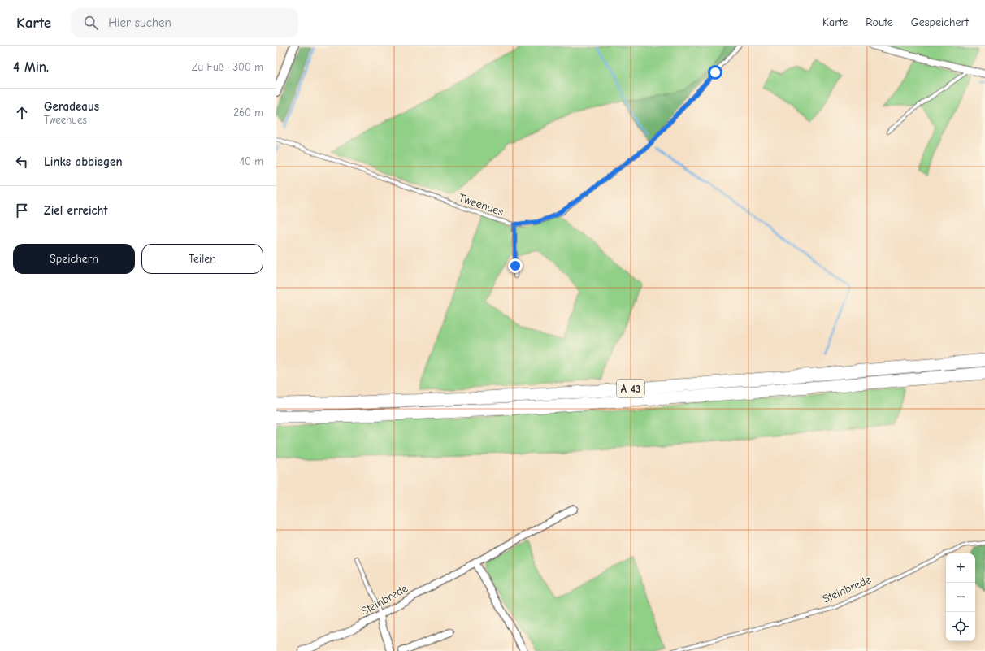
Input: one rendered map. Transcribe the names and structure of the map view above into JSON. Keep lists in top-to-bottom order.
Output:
{
  "streets": {
    "highway": ["A 43"],
    "street": ["Steinbrede"],
    "lane": ["Tweehues"]
  },
  "page": {
    "header": "Karte",
    "search": "Hier suchen",
    "nav": ["Karte", "Route", "Gespeichert"],
    "heading": ["4 Min.", "Zu Fuß · 300 m"],
    "list": [
      ["Geradeaus", "Tweehues", "260 m"],
      ["Links abbiegen", "40 m"],
      "Ziel erreicht"
    ],
    "buttons": ["Speichern", "Teilen"],
    "map_buttons": ["+", "−"]
  }
}
